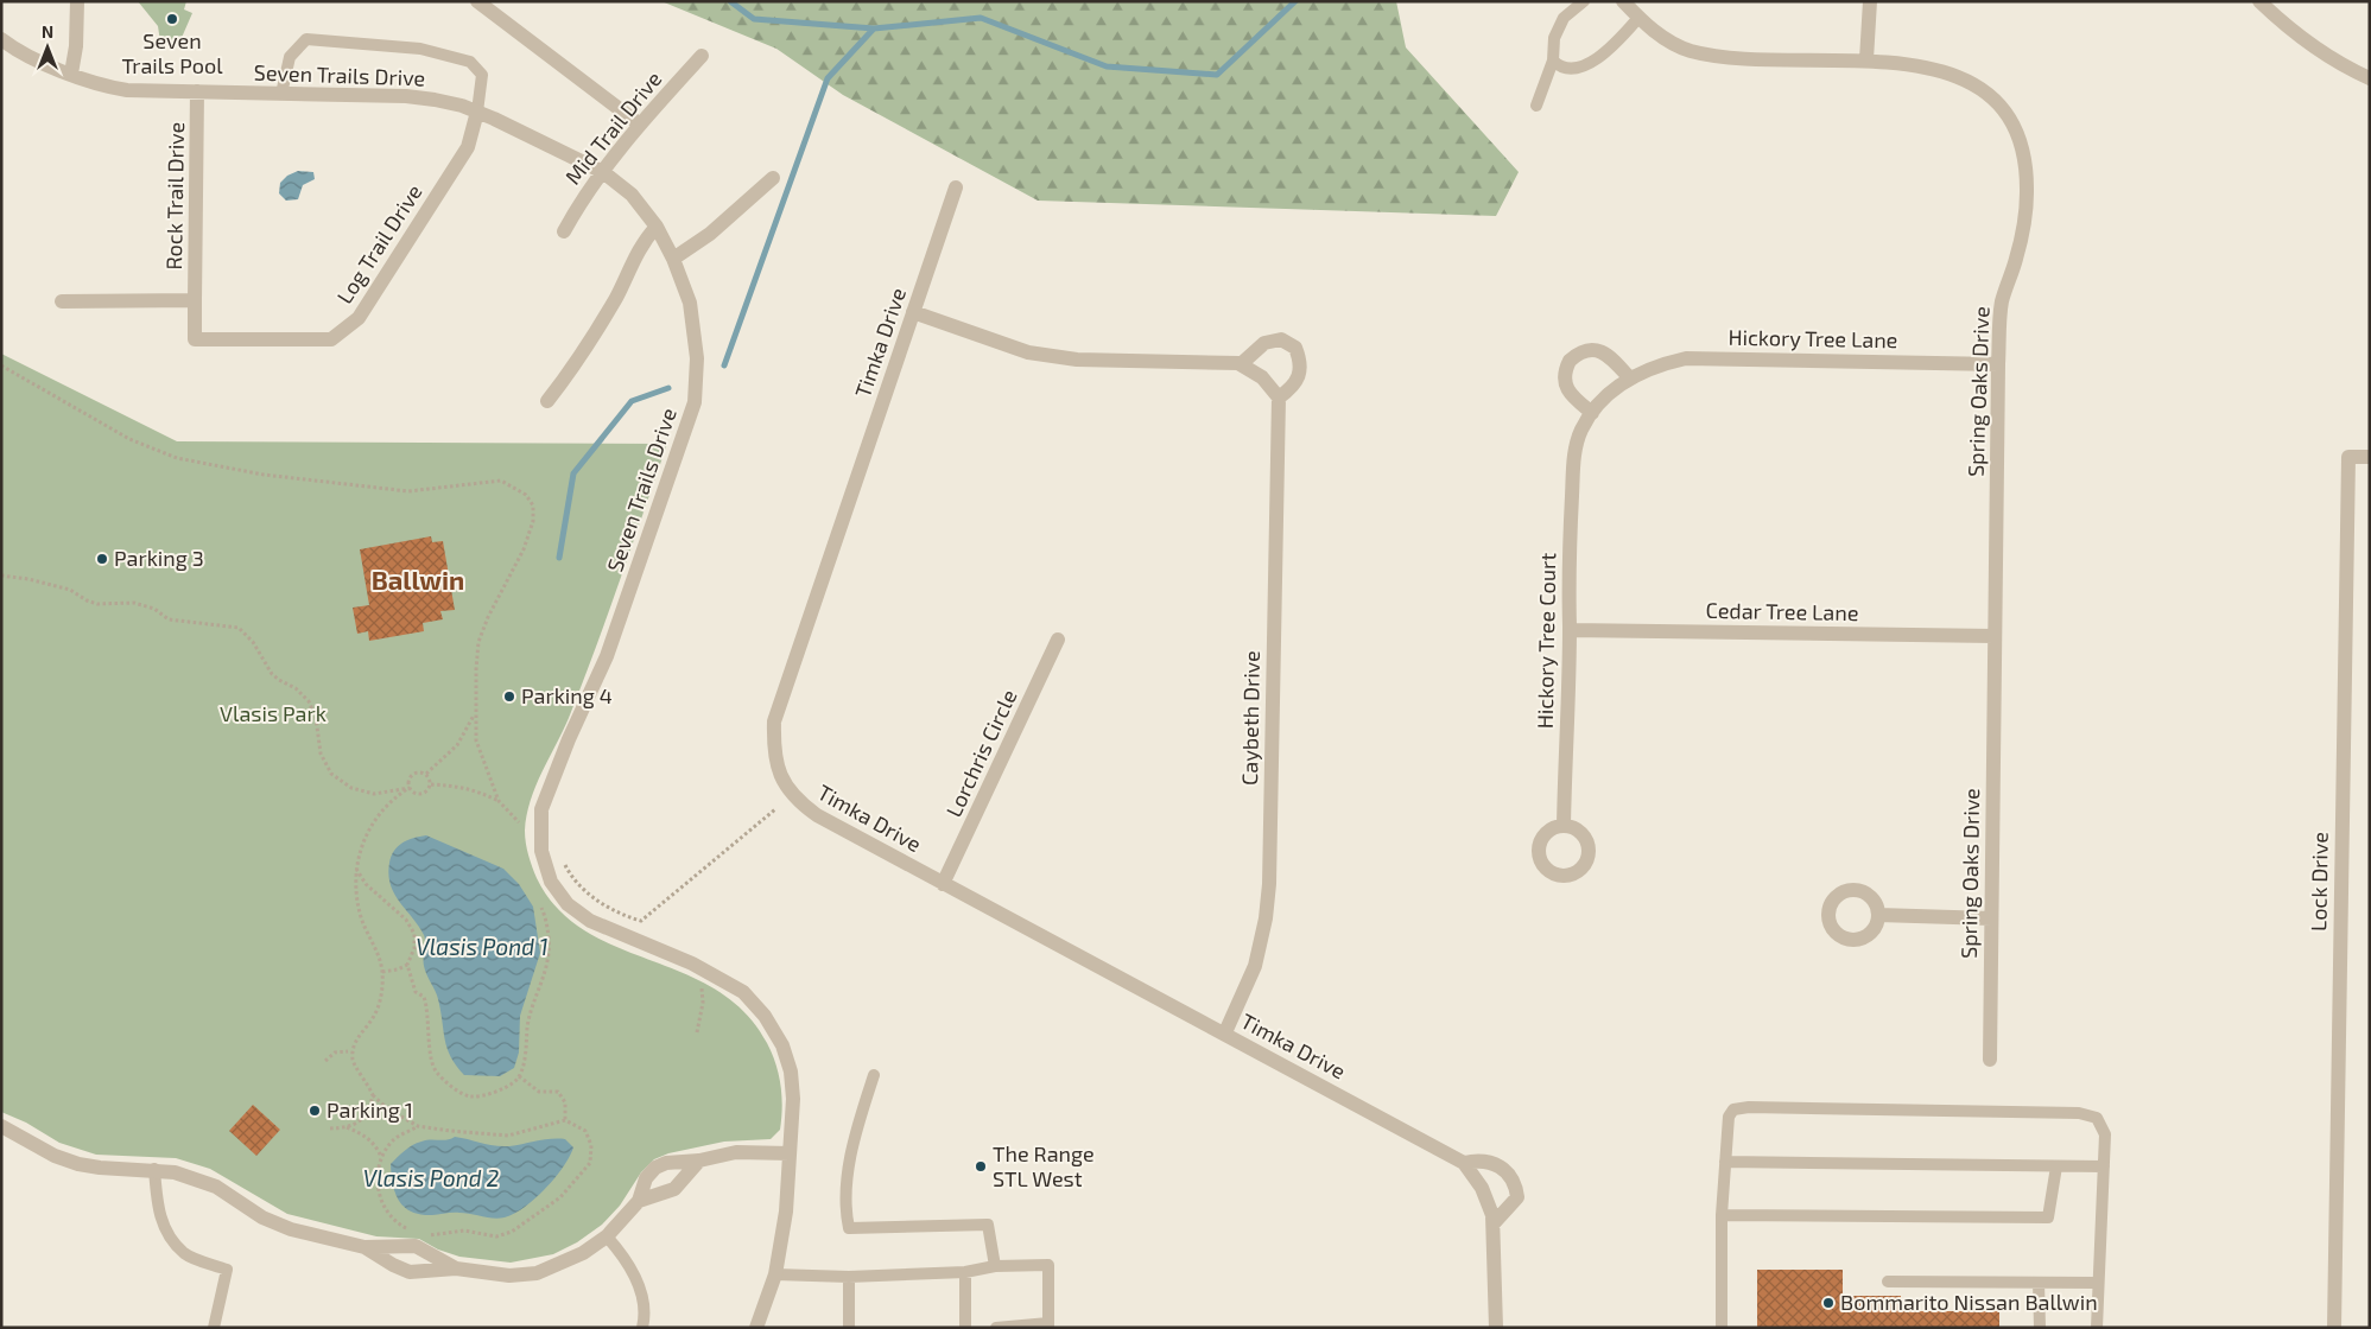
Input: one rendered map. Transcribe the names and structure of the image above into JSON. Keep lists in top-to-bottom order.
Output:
{
  "streets": {
    "street": [
      "Seven Trails Drive",
      "Mid Trail Drive",
      "Rock Trail Drive",
      "Log Trail Drive",
      "Hickory Tree Lane",
      "Timka Drive",
      "Spring Oaks Drive",
      "Cedar Tree Lane",
      "Hickory Tree Court",
      "Caybeth Drive",
      "Lorchris Circle",
      "Lock Drive"
    ]
  },
  "crossings": [
    ["Seven Trails Drive", "Mid Trail Drive"],
    ["Seven Trails Drive", "Rock Trail Drive"],
    ["Seven Trails Drive", "Log Trail Drive"],
    ["Rock Trail Drive", "Log Trail Drive"],
    ["Hickory Tree Lane", "Spring Oaks Drive"],
    ["Hickory Tree Lane", "Hickory Tree Court"],
    ["Timka Drive", "Caybeth Drive"],
    ["Timka Drive", "Lorchris Circle"],
    ["Spring Oaks Drive", "Cedar Tree Lane"],
    ["Cedar Tree Lane", "Hickory Tree Court"]
  ],
  "districts": ["Ballwin"],
  "water": ["Vlasis Pond 1", "Vlasis Pond 2"],
  "parks": ["Vlasis Park"],
  "places": [
    "Seven Trails Pool",
    "Parking 3",
    "Parking 4",
    "Parking 1",
    "The Range STL West",
    "Bommarito Nissan Ballwin"
  ],
  "north": "top"
}
